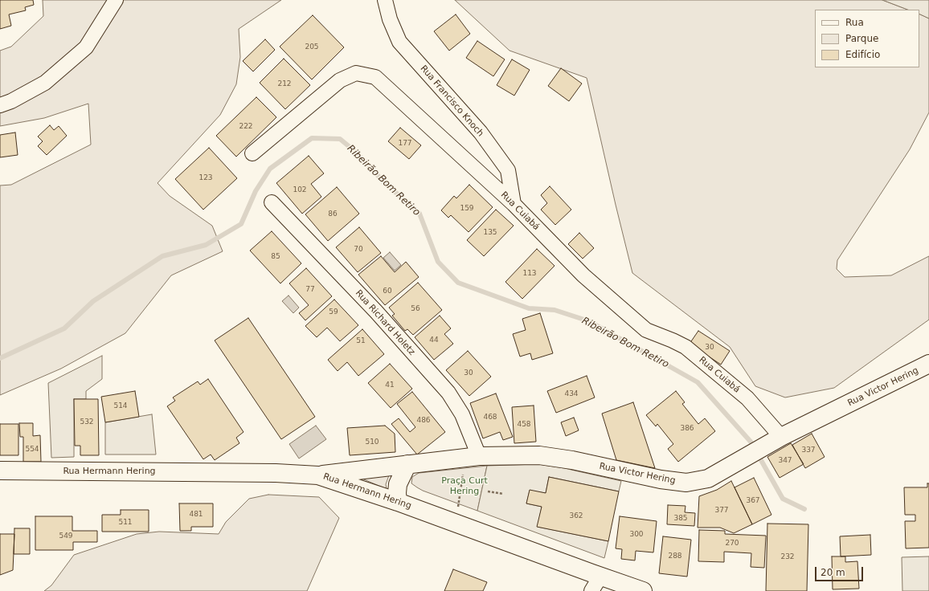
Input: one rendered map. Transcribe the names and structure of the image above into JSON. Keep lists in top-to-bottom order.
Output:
{
  "streets": {
    "street": [
      "Rua Francisco Knoch",
      "Rua Cuiabá",
      "Rua Richard Holetz",
      "Rua Victor Hering",
      "Rua Hermann Hering"
    ]
  },
  "crossings": [
    ["Rua Francisco Knoch", "Rua Cuiabá"],
    ["Rua Cuiabá", "Rua Victor Hering"],
    ["Rua Richard Holetz", "Rua Victor Hering"],
    ["Rua Victor Hering", "Rua Hermann Hering"]
  ],
  "water": ["Ribeirão Bom Retiro"],
  "parks": ["Praça Curt Hering"],
  "house_numbers": [
    "205",
    "212",
    "222",
    "177",
    "123",
    "102",
    "159",
    "86",
    "135",
    "70",
    "85",
    "113",
    "77",
    "60",
    "56",
    "59",
    "44",
    "51",
    "30",
    "30",
    "41",
    "434",
    "514",
    "468",
    "486",
    "532",
    "458",
    "386",
    "510",
    "554",
    "337",
    "347",
    "367",
    "377",
    "481",
    "362",
    "385",
    "511",
    "300",
    "549",
    "270",
    "288",
    "232"
  ],
  "legend": ["Rua", "Parque", "Edifício"],
  "scale_bar": "20 m"
}
